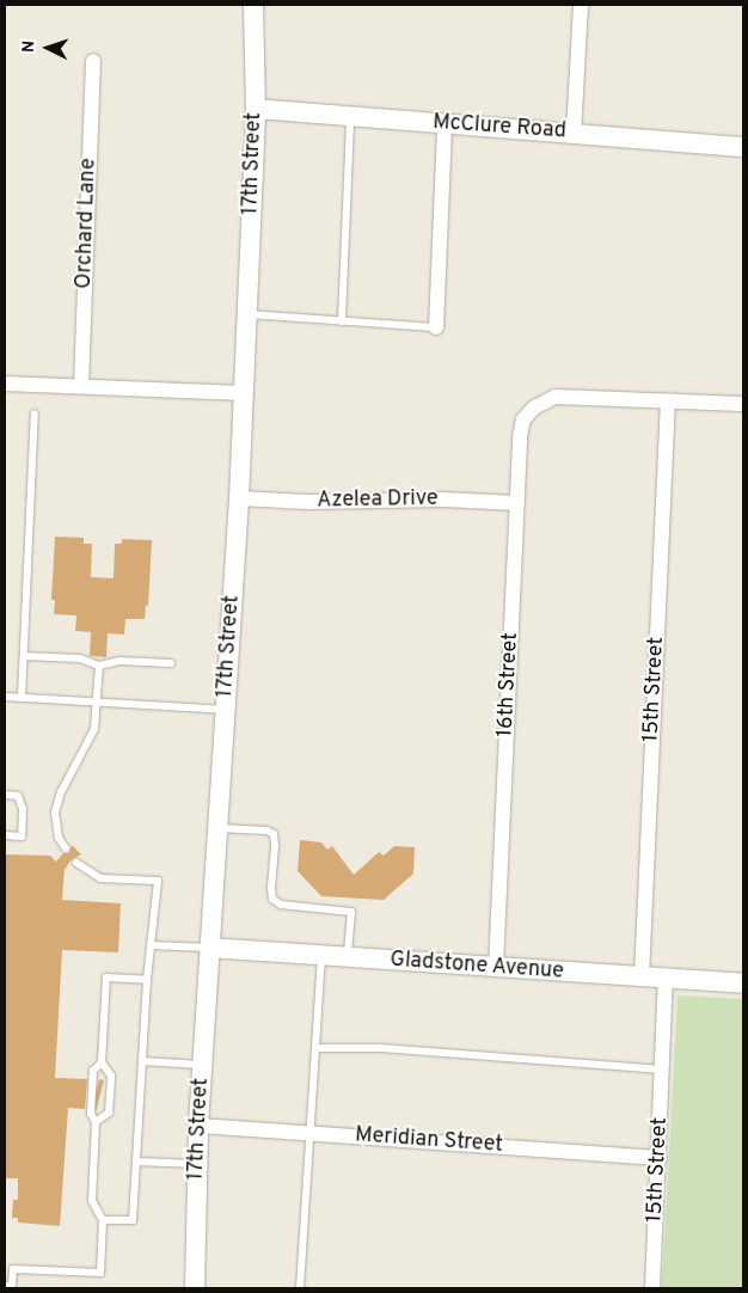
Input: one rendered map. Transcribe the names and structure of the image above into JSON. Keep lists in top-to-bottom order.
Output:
{
  "streets": {
    "street": [
      "McClure Road",
      "17th Street",
      "Orchard Lane",
      "Azelea Drive",
      "16th Street",
      "15th Street",
      "Gladstone Avenue",
      "Meridian Street"
    ]
  },
  "crossings": [
    ["McClure Road", "17th Street"],
    ["17th Street", "Azelea Drive"],
    ["17th Street", "Gladstone Avenue"],
    ["17th Street", "Meridian Street"],
    ["Azelea Drive", "16th Street"],
    ["16th Street", "15th Street"],
    ["16th Street", "Gladstone Avenue"],
    ["15th Street", "Gladstone Avenue"],
    ["15th Street", "Meridian Street"]
  ],
  "north": "left"
}
